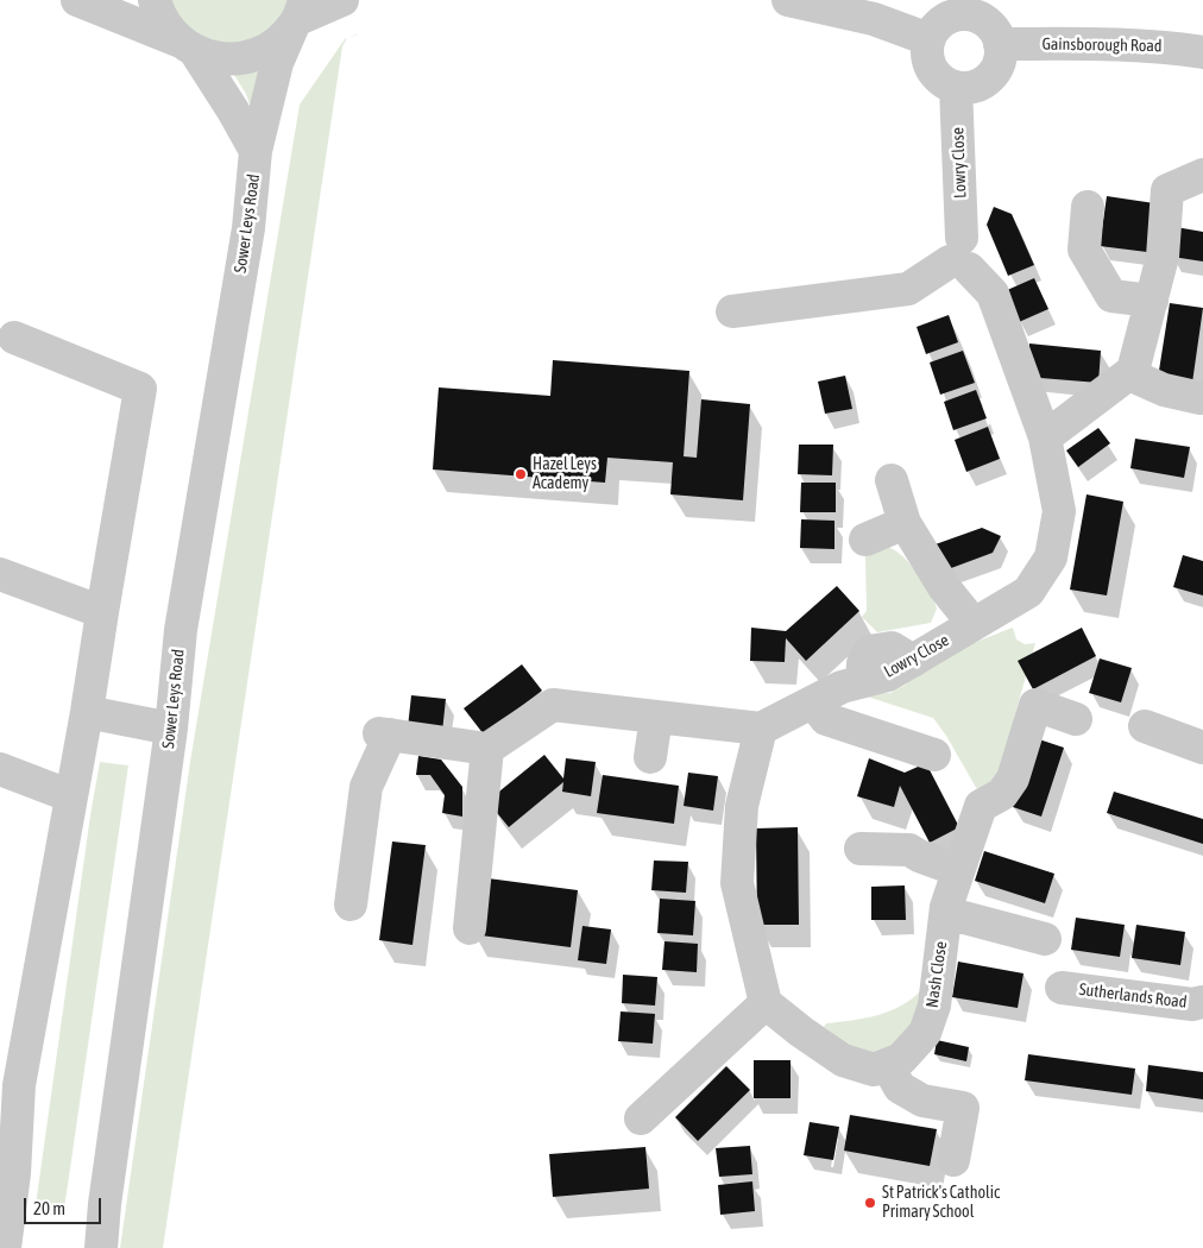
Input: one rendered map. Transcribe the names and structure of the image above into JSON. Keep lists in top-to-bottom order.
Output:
{
  "streets": {
    "street": [
      "Gainsborough Road",
      "Lowry Close",
      "Sower Leys Road",
      "Nash Close",
      "Sutherlands Road"
    ]
  },
  "crossings": [
    ["Gainsborough Road", "Lowry Close"]
  ],
  "places": ["Hazel Leys Academy", "St Patrick's Catholic Primary School"],
  "scale_bar": "20 m"
}
